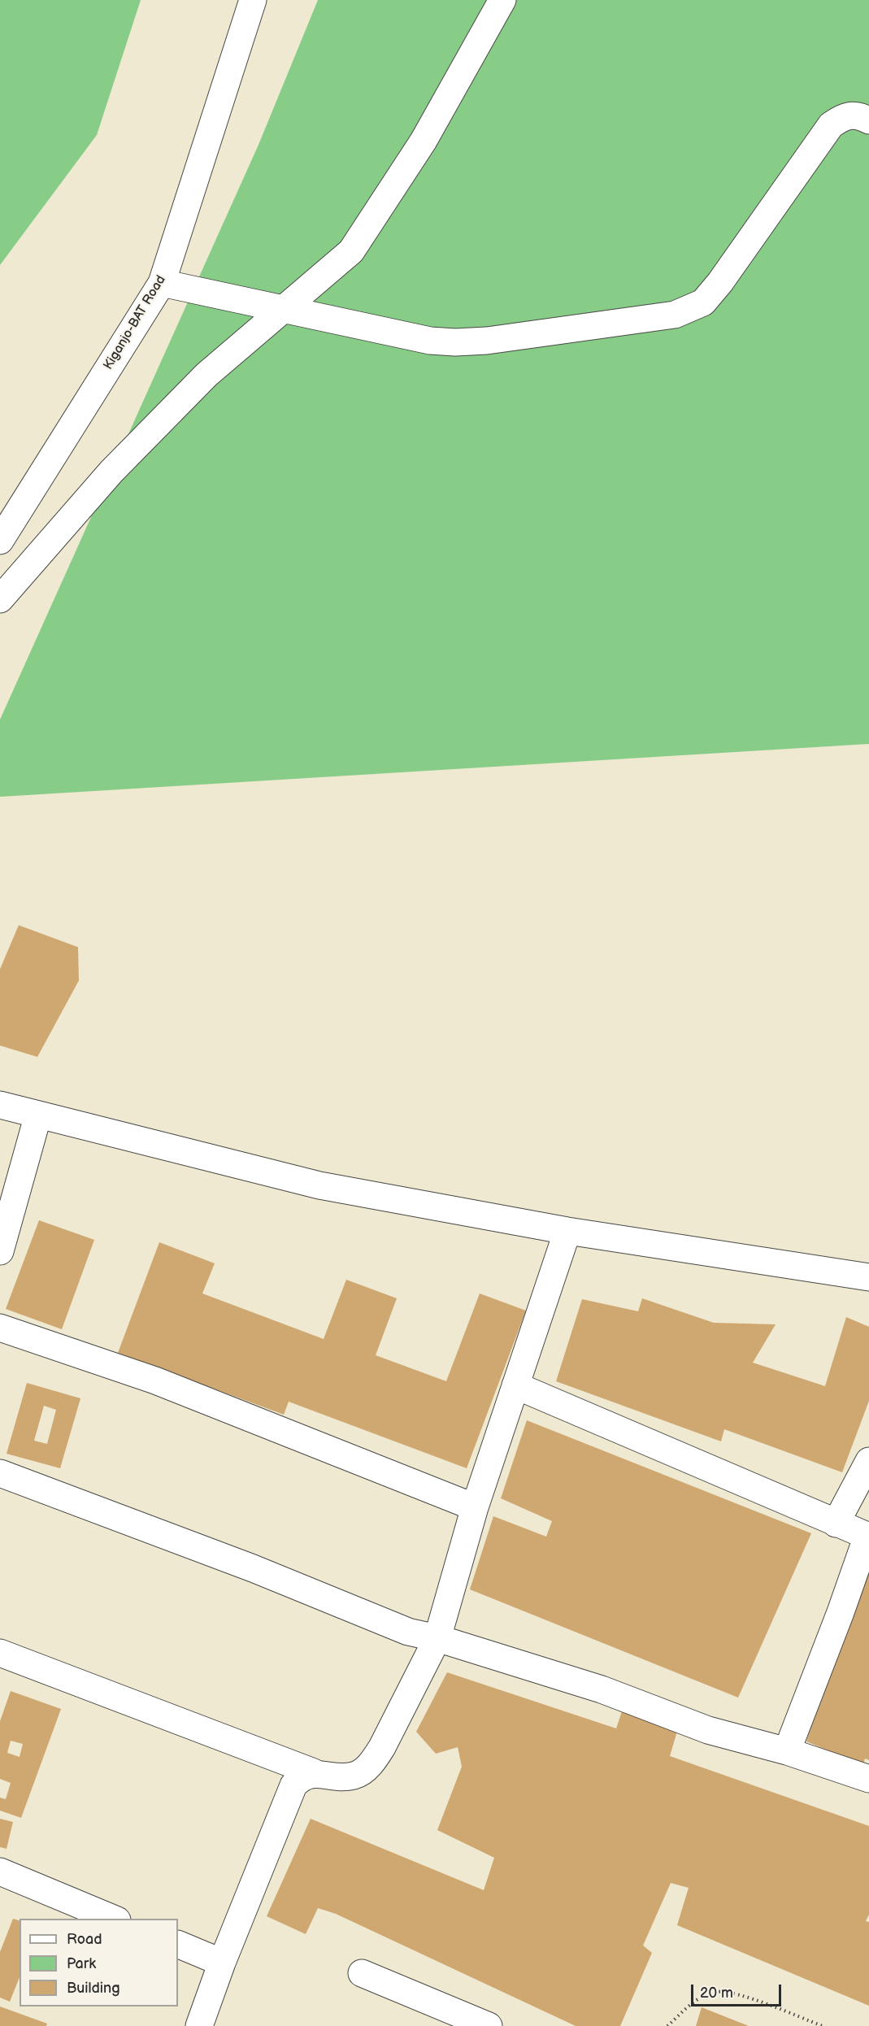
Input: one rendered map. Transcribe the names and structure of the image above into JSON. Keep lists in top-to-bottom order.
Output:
{
  "streets": {
    "street": ["Kiganjo-BAT Road"]
  },
  "legend": ["Road", "Park", "Building"],
  "scale_bar": "20 m"
}
